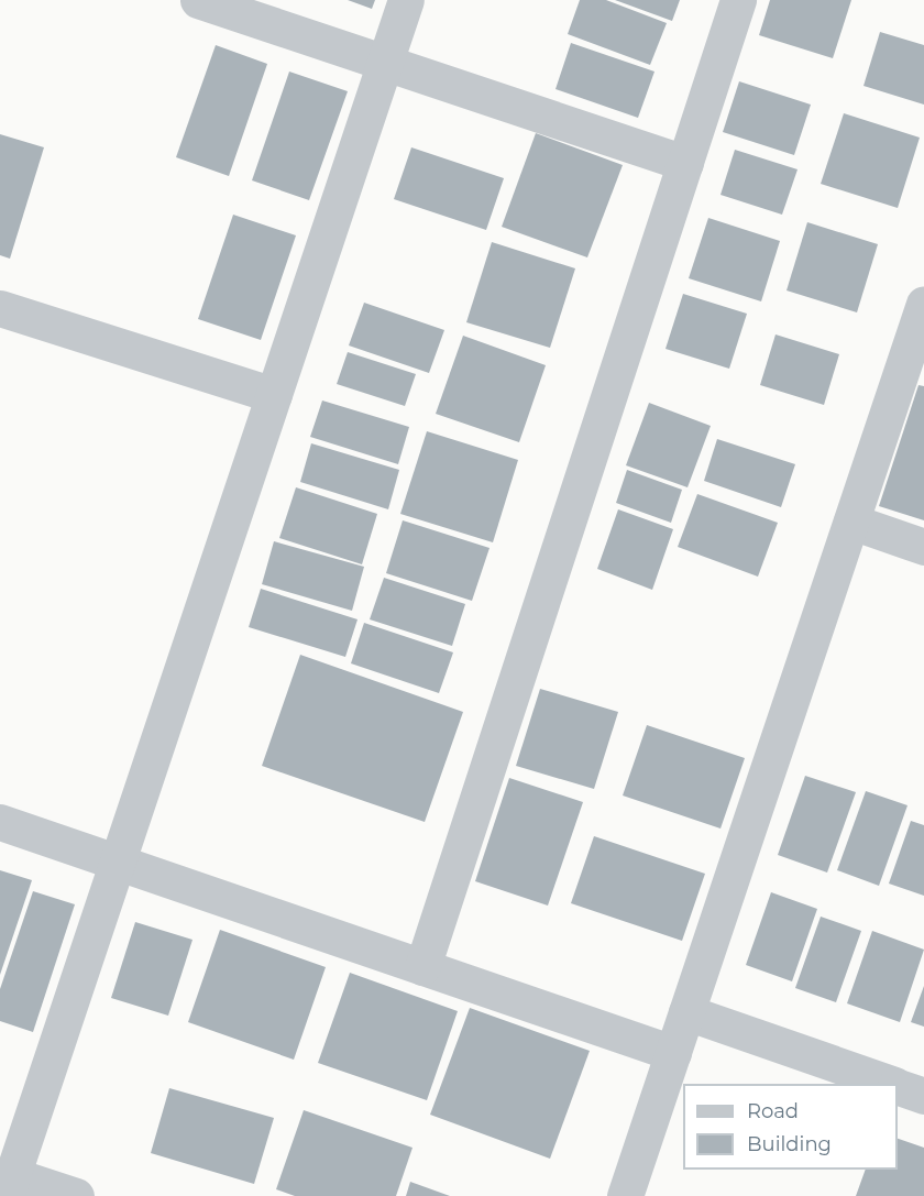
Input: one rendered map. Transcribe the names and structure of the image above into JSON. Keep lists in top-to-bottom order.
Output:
{
  "legend": ["Road", "Building"]
}
